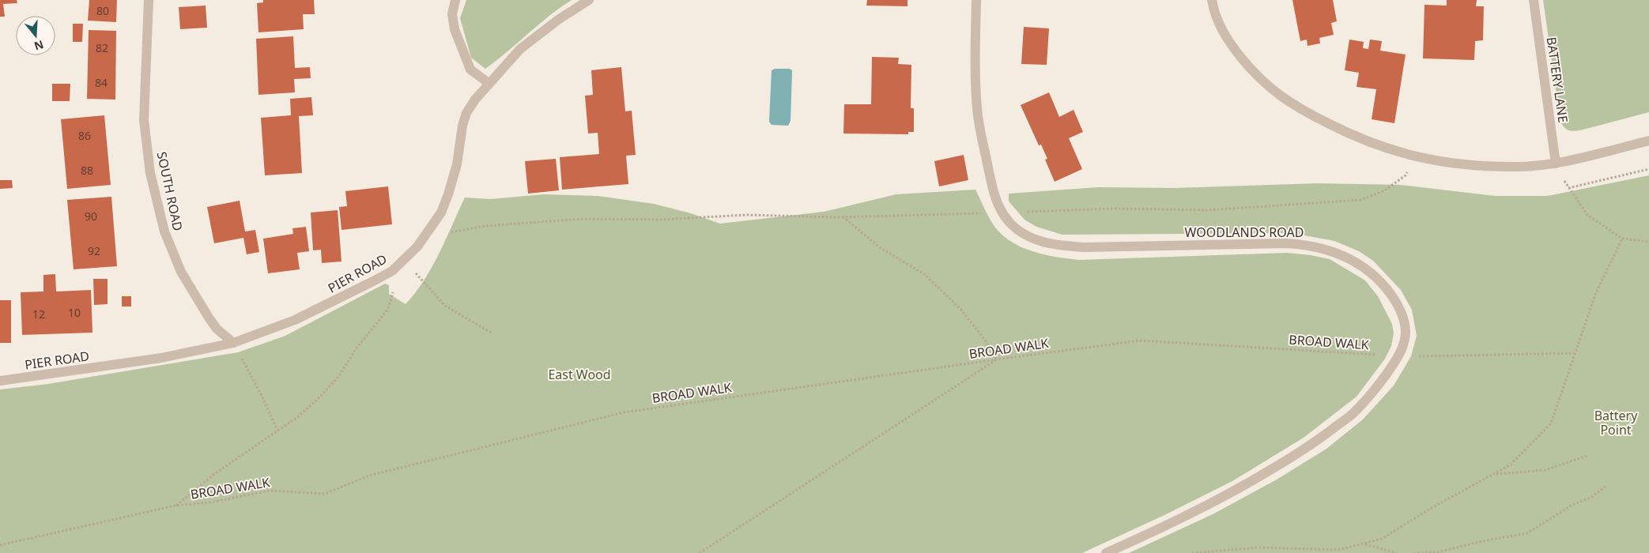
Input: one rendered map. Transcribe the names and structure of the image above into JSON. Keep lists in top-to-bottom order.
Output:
{
  "streets": {
    "street": [
      "BATTERY LANE",
      "SOUTH ROAD",
      "WOODLANDS ROAD",
      "PIER ROAD"
    ],
    "path": ["BROAD WALK"]
  },
  "crossings": [
    ["SOUTH ROAD", "PIER ROAD"],
    ["WOODLANDS ROAD", "BROAD WALK"]
  ],
  "parks": ["East Wood", "Battery Point"],
  "house_numbers": [
    "80",
    "82",
    "84",
    "86",
    "88",
    "90",
    "92",
    "10",
    "12"
  ],
  "north": "bottom"
}
